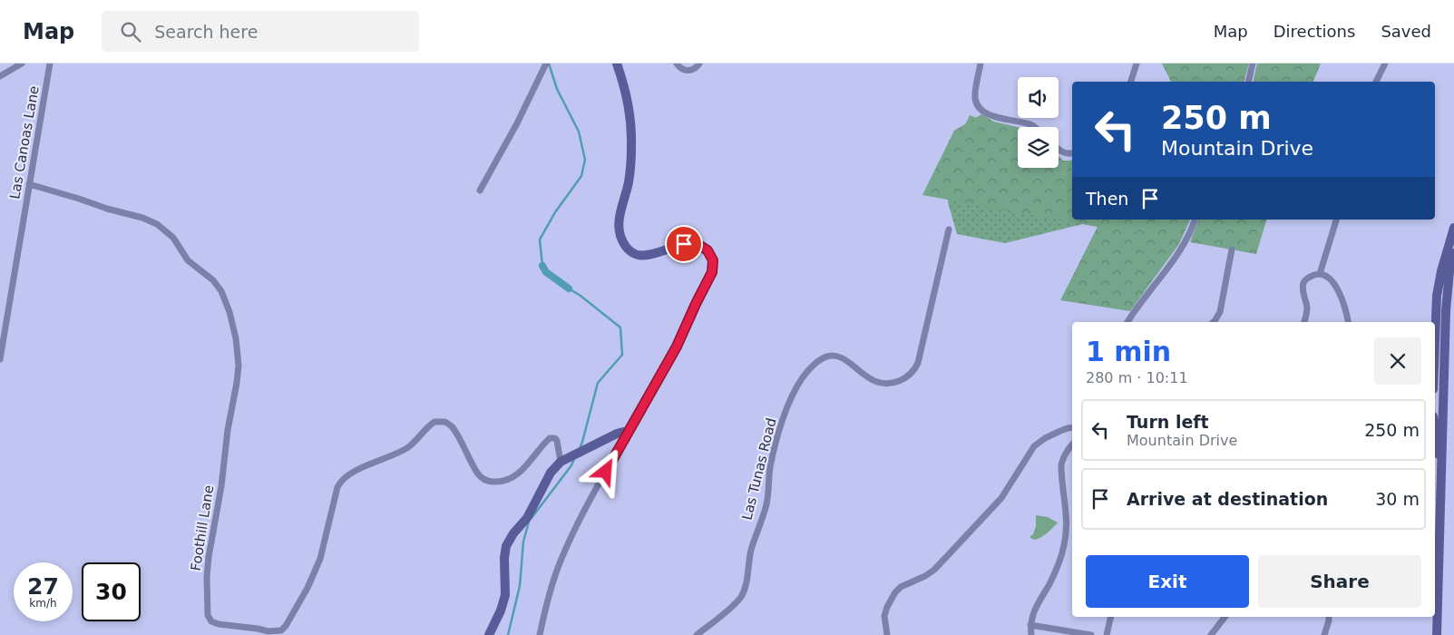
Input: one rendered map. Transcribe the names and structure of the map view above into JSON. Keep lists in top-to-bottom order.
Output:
{
  "streets": {
    "street": ["Las Canoas Lane", "Las Tunas Road", "Foothill Lane"]
  },
  "crossings": [
    ["Las Canoas Lane", "Foothill Lane"]
  ],
  "page": {
    "header": "Map",
    "search": "Search here",
    "nav": ["Map", "Directions", "Saved"],
    "turn": ["250 m", "Mountain Drive"],
    "then": "Then",
    "heading": ["1 min", "280 m · 10:11"],
    "list": [
      {
        "name": "Turn left",
        "note": "Mountain Drive",
        "value": "250 m"
      },
      {
        "name": "Arrive at destination",
        "value": "30 m"
      }
    ],
    "buttons": ["Exit", "Share"],
    "speed": "27 km/h",
    "limit": "30"
  }
}
